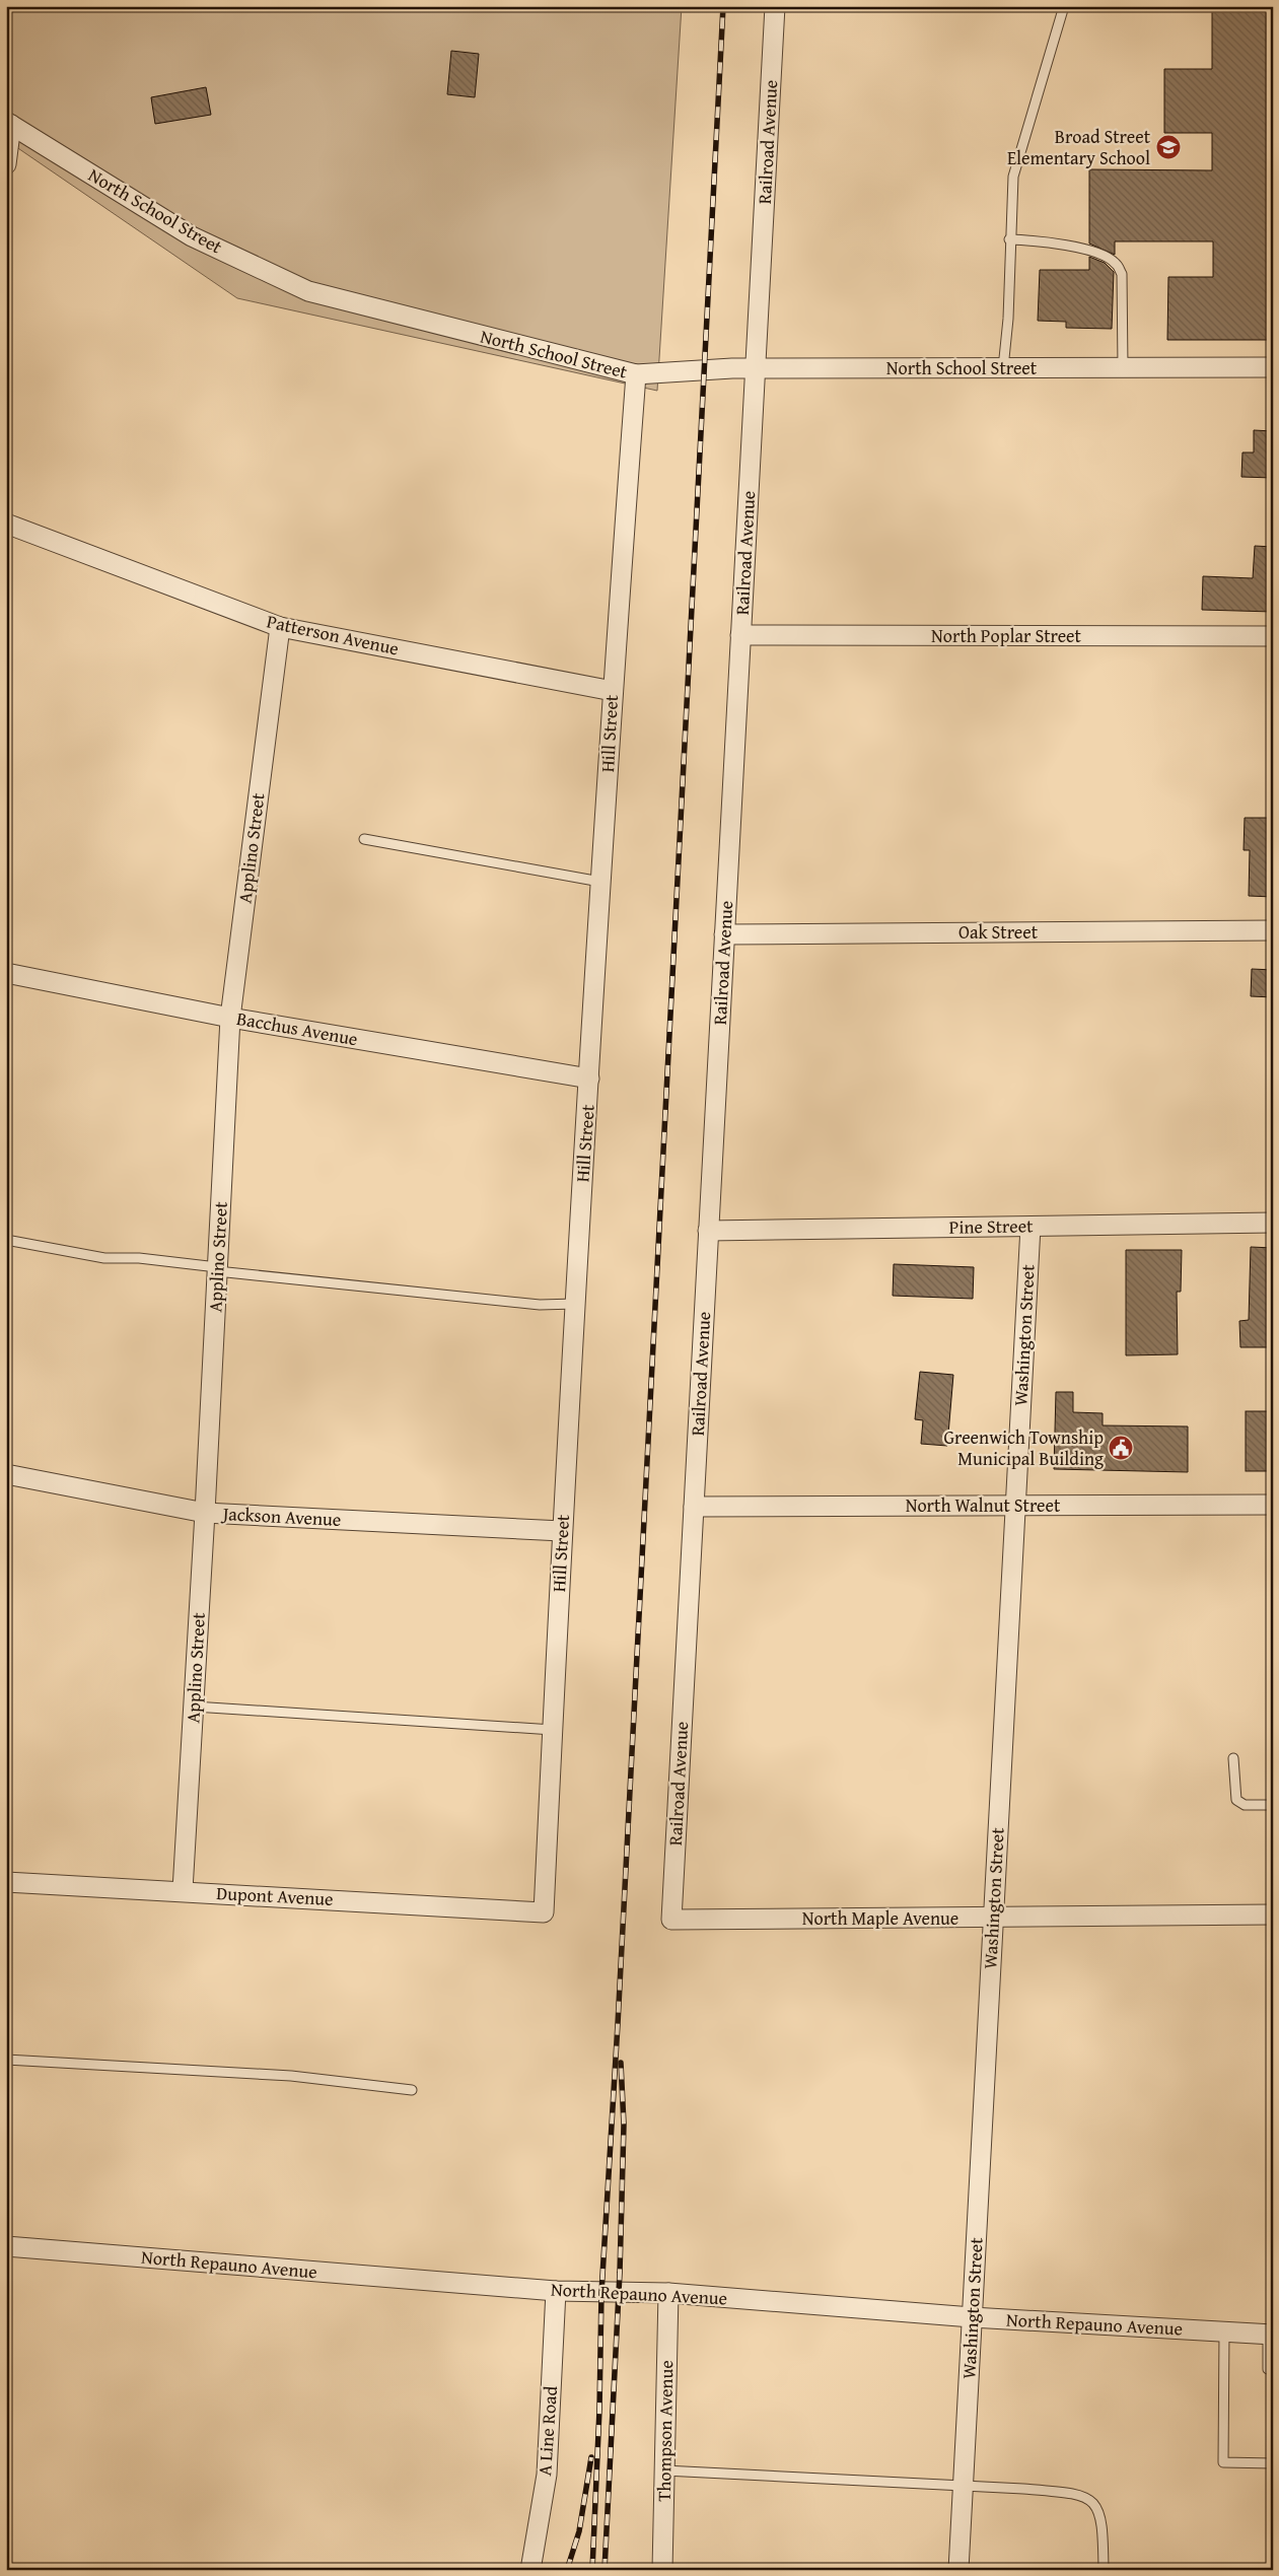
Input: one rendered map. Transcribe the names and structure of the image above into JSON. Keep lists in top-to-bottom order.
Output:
{
  "streets": {
    "street": [
      "Railroad Avenue",
      "North School Street",
      "Patterson Avenue",
      "North Poplar Street",
      "Hill Street",
      "Applino Street",
      "Oak Street",
      "Bacchus Avenue",
      "Pine Street",
      "Washington Street",
      "North Walnut Street",
      "Jackson Avenue",
      "Dupont Avenue",
      "North Maple Avenue",
      "North Repauno Avenue",
      "A Line Road",
      "Thompson Avenue"
    ]
  },
  "crossings": [
    ["Railroad Avenue", "North School Street"],
    ["Railroad Avenue", "North Poplar Street"],
    ["Railroad Avenue", "Oak Street"],
    ["Railroad Avenue", "Pine Street"],
    ["Railroad Avenue", "North Walnut Street"],
    ["Railroad Avenue", "North Maple Avenue"],
    ["North School Street", "Hill Street"],
    ["Patterson Avenue", "Hill Street"],
    ["Patterson Avenue", "Applino Street"],
    ["Hill Street", "Bacchus Avenue"],
    ["Hill Street", "Jackson Avenue"],
    ["Hill Street", "Dupont Avenue"],
    ["Applino Street", "Bacchus Avenue"],
    ["Applino Street", "Jackson Avenue"],
    ["Applino Street", "Dupont Avenue"],
    ["Pine Street", "Washington Street"],
    ["Washington Street", "North Walnut Street"],
    ["Washington Street", "North Maple Avenue"],
    ["Washington Street", "North Repauno Avenue"],
    ["North Repauno Avenue", "A Line Road"],
    ["North Repauno Avenue", "Thompson Avenue"]
  ],
  "places": {
    "school or university": ["Broad Street Elementary School"],
    "public building": ["Greenwich Township Municipal Building"]
  }
}
